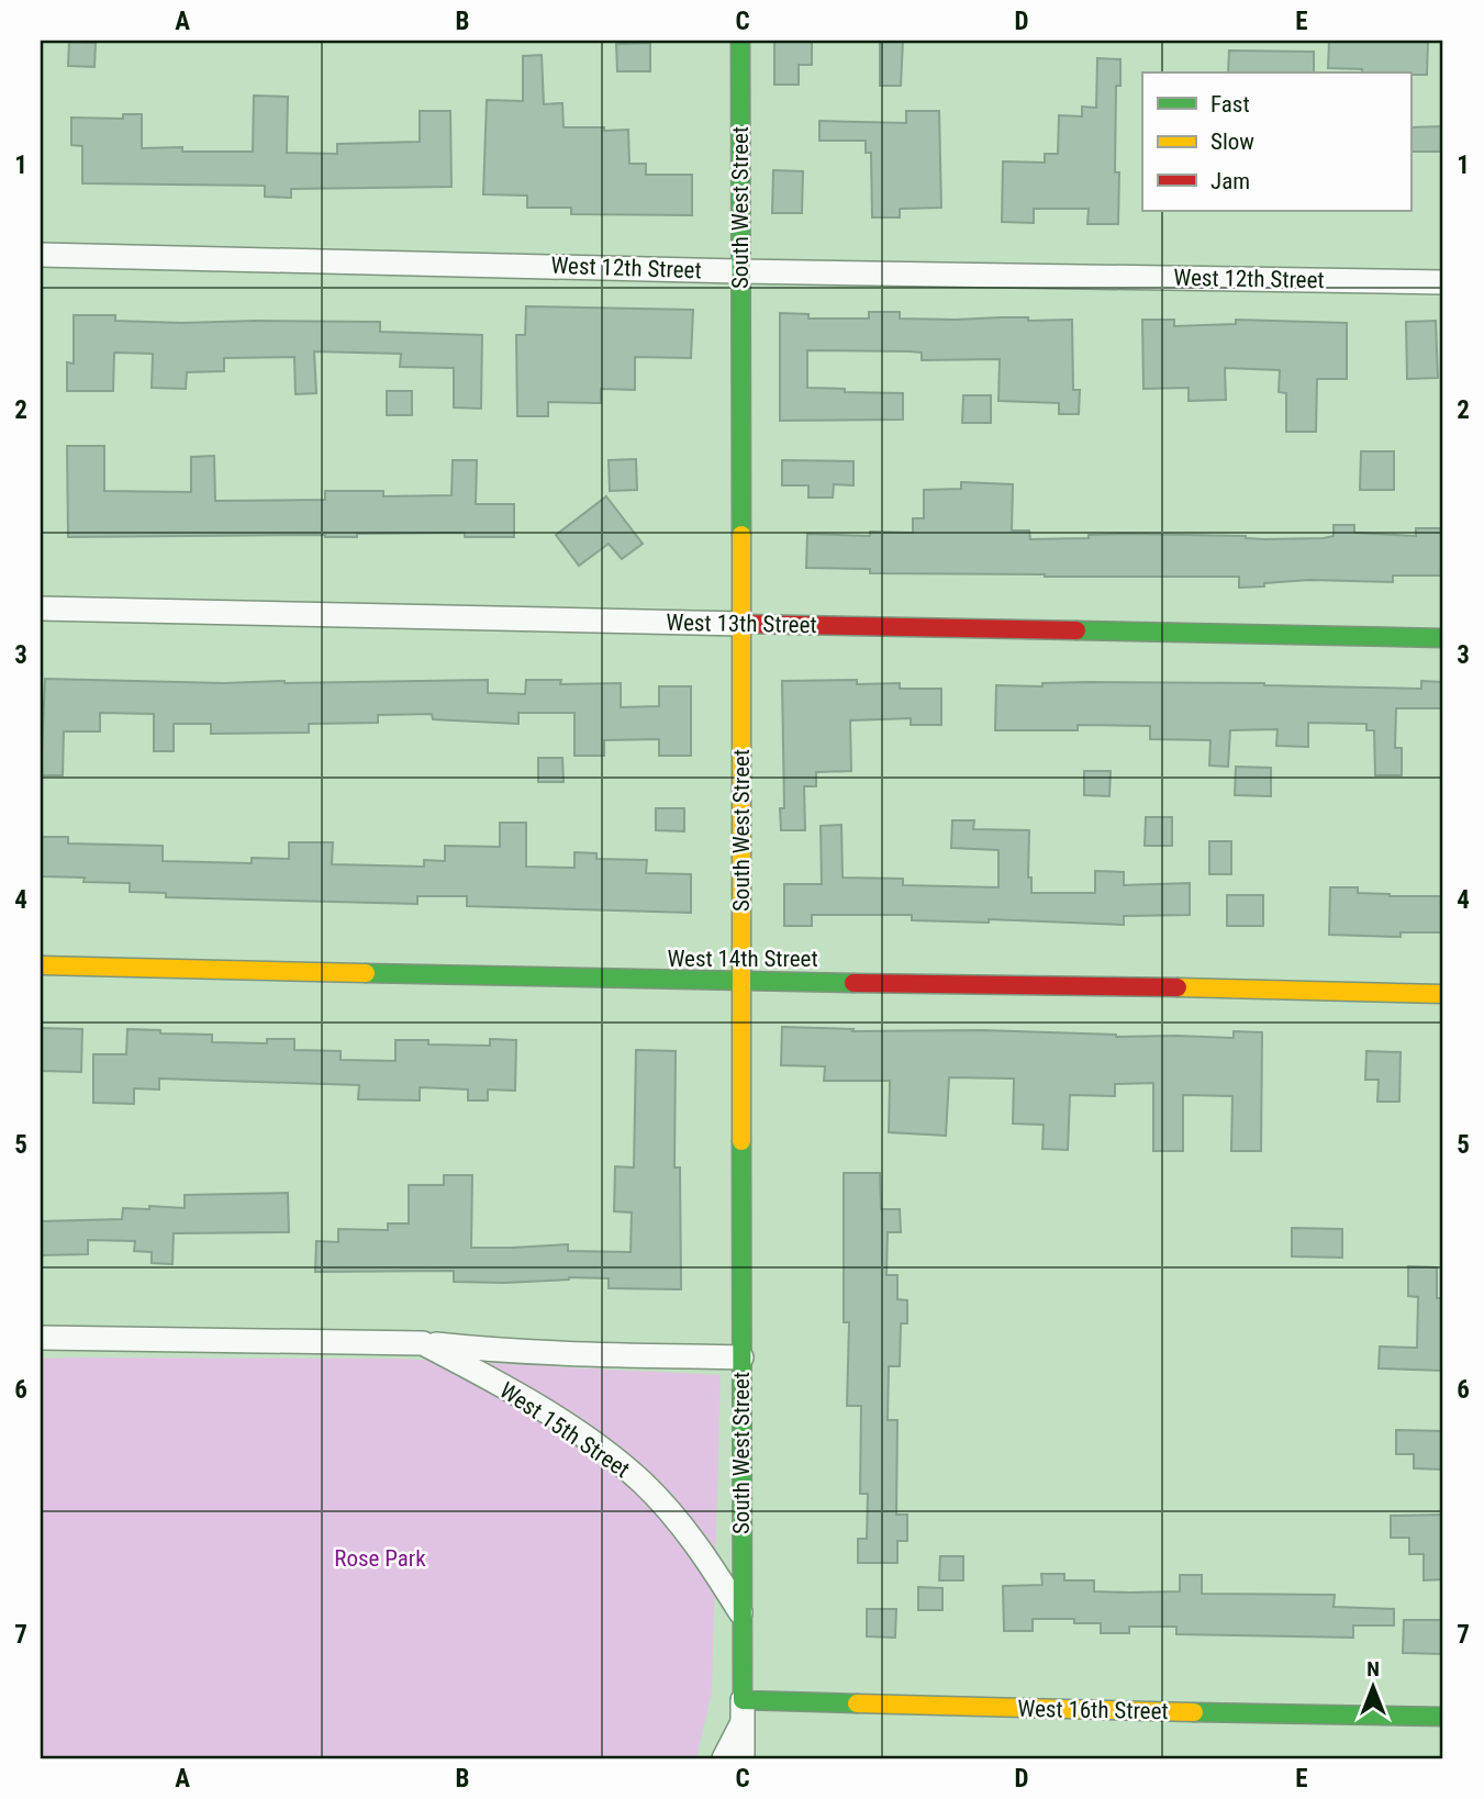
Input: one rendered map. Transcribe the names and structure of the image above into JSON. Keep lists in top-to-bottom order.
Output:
{
  "streets": {
    "street": [
      "South West Street",
      "West 12th Street",
      "West 13th Street",
      "West 14th Street",
      "West 15th Street",
      "West 16th Street"
    ]
  },
  "crossings": [
    ["South West Street", "West 12th Street"],
    ["South West Street", "West 13th Street"],
    ["South West Street", "West 14th Street"],
    ["South West Street", "West 15th Street"],
    ["South West Street", "West 16th Street"]
  ],
  "parks": ["Rose Park"],
  "legend": ["Fast", "Slow", "Jam"],
  "north": "top",
  "grid": {
    "columns": [
      "A",
      "B",
      "C",
      "D",
      "E"
    ],
    "rows": [
      "1",
      "2",
      "3",
      "4",
      "5",
      "6",
      "7"
    ]
  }
}
